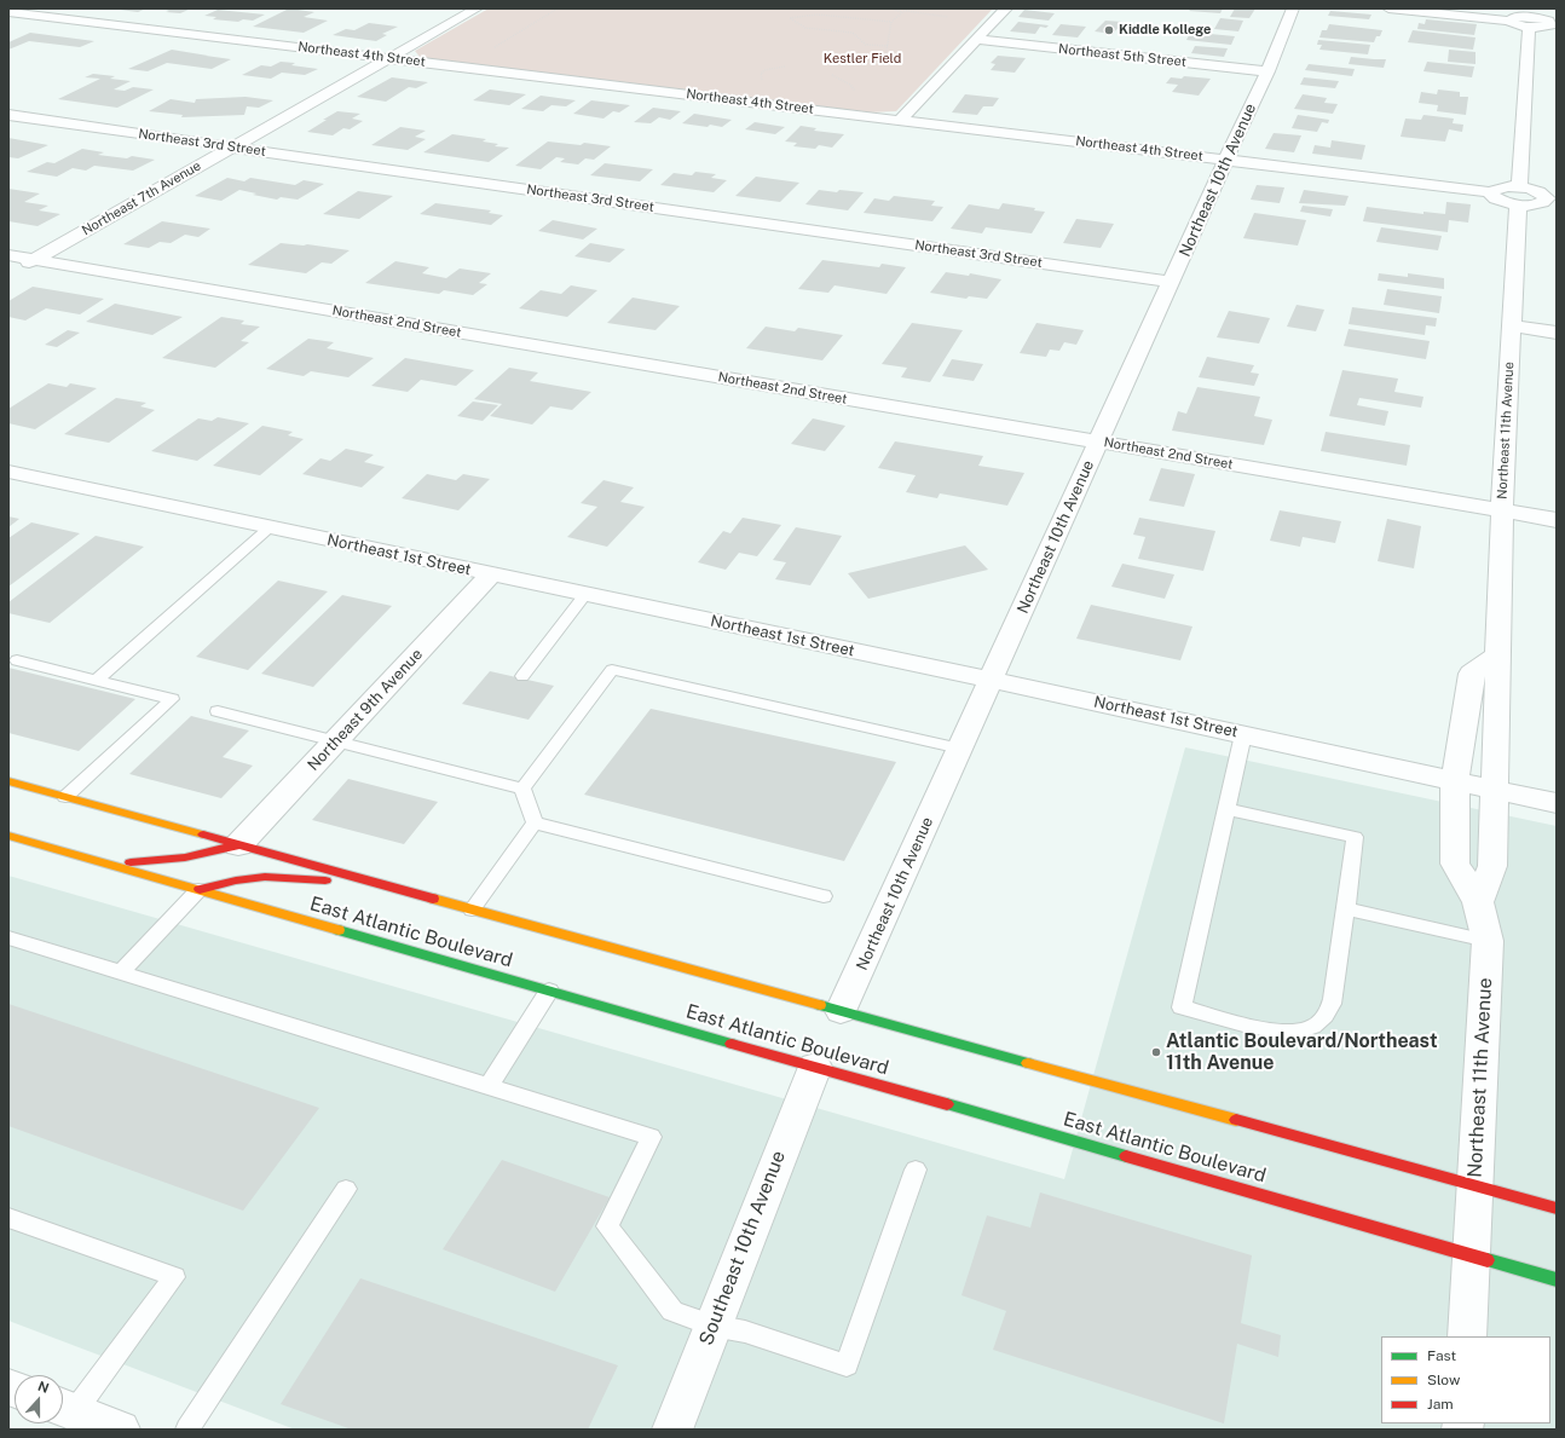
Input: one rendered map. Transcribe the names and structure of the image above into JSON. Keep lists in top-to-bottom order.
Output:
{
  "streets": {
    "main road": ["East Atlantic Boulevard"],
    "street": [
      "Northeast 4th Street",
      "Northeast 5th Street",
      "Northeast 3rd Street",
      "Northeast 10th Avenue",
      "Northeast 7th Avenue",
      "Northeast 2nd Street",
      "Northeast 11th Avenue",
      "Northeast 1st Street",
      "Northeast 9th Avenue",
      "Southeast 10th Avenue"
    ]
  },
  "crossings": [
    ["Northeast 4th Street", "Northeast 10th Avenue"],
    ["Northeast 4th Street", "Northeast 7th Avenue"],
    ["Northeast 4th Street", "Northeast 11th Avenue"],
    ["Northeast 5th Street", "Northeast 10th Avenue"],
    ["Northeast 3rd Street", "Northeast 10th Avenue"],
    ["Northeast 3rd Street", "Northeast 7th Avenue"],
    ["Northeast 10th Avenue", "Northeast 2nd Street"],
    ["Northeast 10th Avenue", "Northeast 1st Street"],
    ["Northeast 7th Avenue", "Northeast 2nd Street"],
    ["Northeast 2nd Street", "Northeast 11th Avenue"],
    ["Northeast 11th Avenue", "Northeast 1st Street"],
    ["Northeast 11th Avenue", "East Atlantic Boulevard"],
    ["Northeast 1st Street", "Northeast 9th Avenue"],
    ["East Atlantic Boulevard", "Southeast 10th Avenue"]
  ],
  "parks": ["Kestler Field"],
  "places": ["Kiddle Kollege", "Atlantic Boulevard/Northeast 11th Avenue"],
  "legend": ["Fast", "Slow", "Jam"],
  "north": "top"
}
